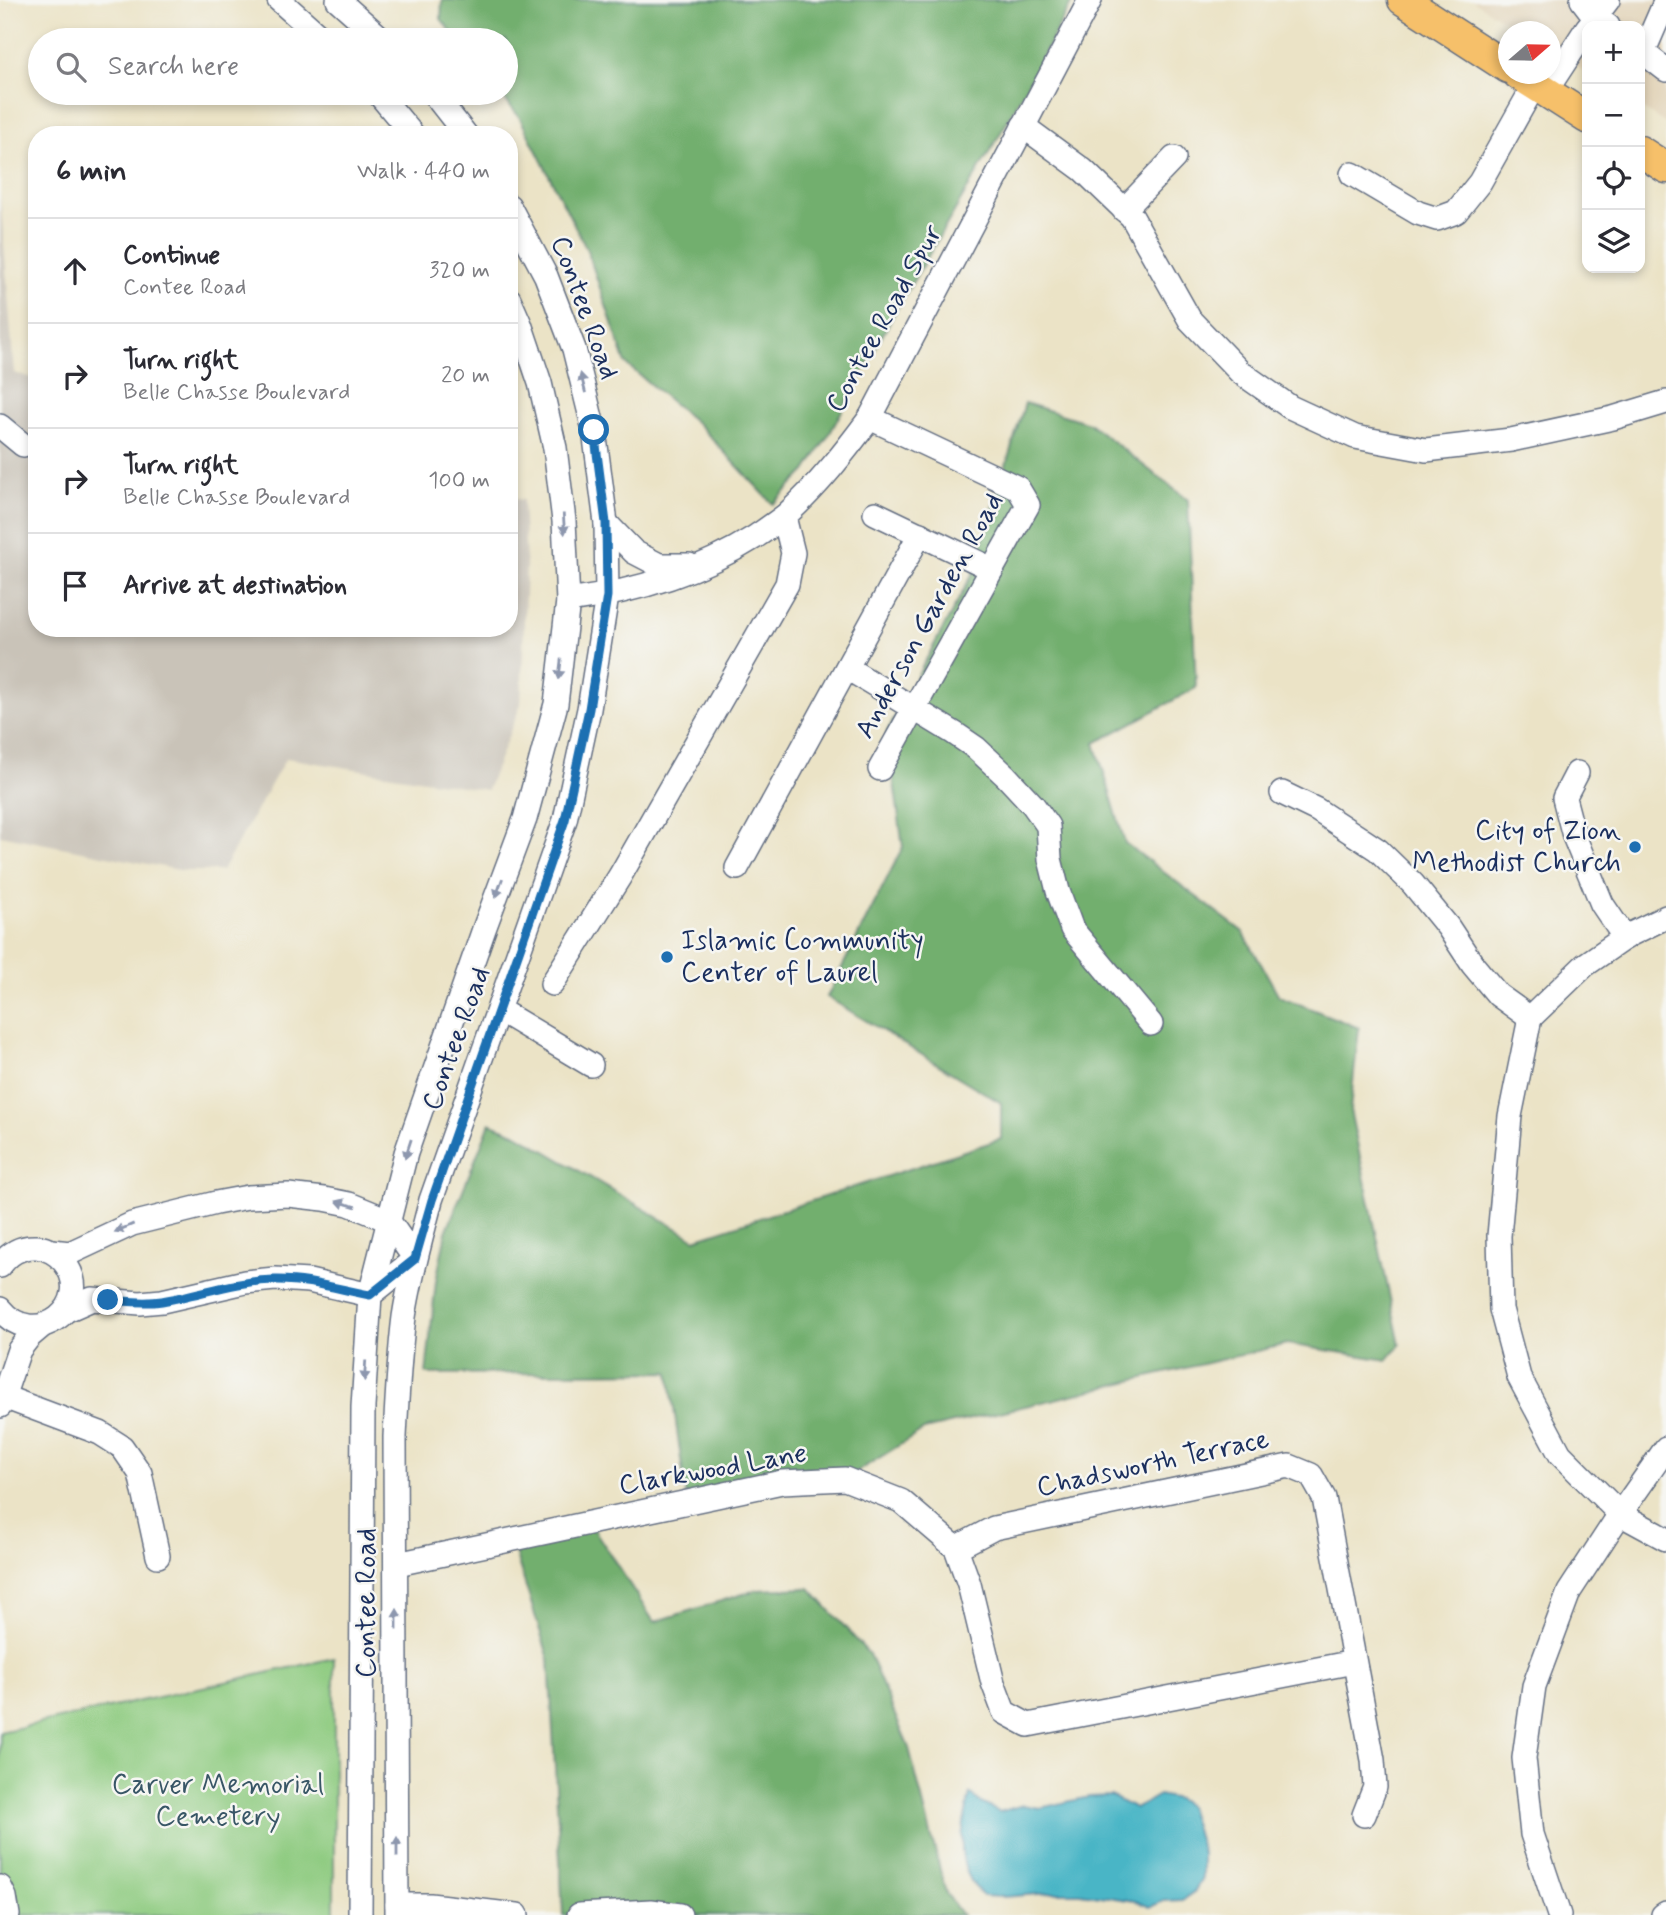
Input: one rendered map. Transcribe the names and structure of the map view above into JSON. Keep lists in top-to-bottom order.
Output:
{
  "streets": {
    "street": [
      "Contee Road",
      "Contee Road Spur",
      "Anderson Garden Road",
      "Chadsworth Terrace",
      "Clarkwood Lane"
    ]
  },
  "crossings": [
    ["Contee Road", "Contee Road Spur"],
    ["Contee Road", "Clarkwood Lane"],
    ["Contee Road Spur", "Anderson Garden Road"],
    ["Chadsworth Terrace", "Clarkwood Lane"]
  ],
  "parks": ["Carver Memorial Cemetery"],
  "places": ["City of Zion Methodist Church", "Islamic Community Center of Laurel"],
  "north": "right",
  "page": {
    "map_buttons": ["+", "−"],
    "search": "Search here",
    "heading": ["6 min", "Walk · 440 m"],
    "list": [
      ["Continue", "Contee Road", "320 m"],
      ["Turn right", "Belle Chasse Boulevard", "20 m"],
      ["Turn right", "Belle Chasse Boulevard", "100 m"],
      "Arrive at destination"
    ]
  }
}
